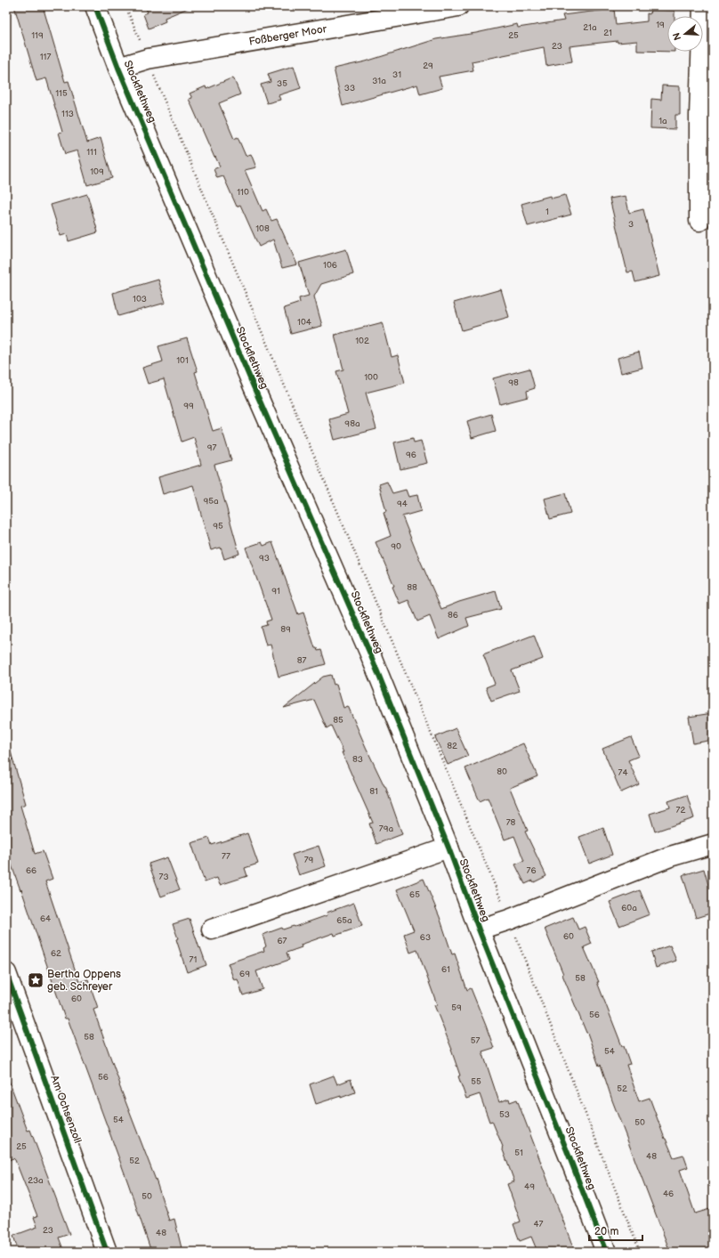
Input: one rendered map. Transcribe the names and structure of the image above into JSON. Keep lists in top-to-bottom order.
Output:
{
  "streets": {
    "street": ["Foßberger Moor", "Stockflethweg", "Am Ochsenzoll"]
  },
  "crossings": [
    ["Foßberger Moor", "Stockflethweg"]
  ],
  "places": {
    "place": ["Bertha Oppens geb. Schreyer"]
  },
  "house_numbers": [
    "19",
    "21a",
    "21",
    "119",
    "25",
    "23",
    "117",
    "29",
    "31",
    "31a",
    "35",
    "33",
    "115",
    "113",
    "1a",
    "111",
    "109",
    "110",
    "1",
    "3",
    "108",
    "106",
    "103",
    "104",
    "102",
    "101",
    "100",
    "98",
    "99",
    "98a",
    "97",
    "96",
    "95a",
    "94",
    "95",
    "90",
    "93",
    "88",
    "91",
    "86",
    "89",
    "87",
    "85",
    "82",
    "83",
    "80",
    "74",
    "81",
    "72",
    "78",
    "79a",
    "77",
    "79",
    "66",
    "76",
    "73",
    "65",
    "60a",
    "64",
    "65a",
    "60",
    "63",
    "67",
    "62",
    "71",
    "61",
    "69",
    "58",
    "60",
    "59",
    "56",
    "58",
    "57",
    "54",
    "56",
    "55",
    "52",
    "53",
    "54",
    "50",
    "25",
    "51",
    "48",
    "52",
    "23a",
    "49",
    "46",
    "50",
    "47",
    "23",
    "48"
  ],
  "scale_bar": "20 m",
  "north": "left"
}
